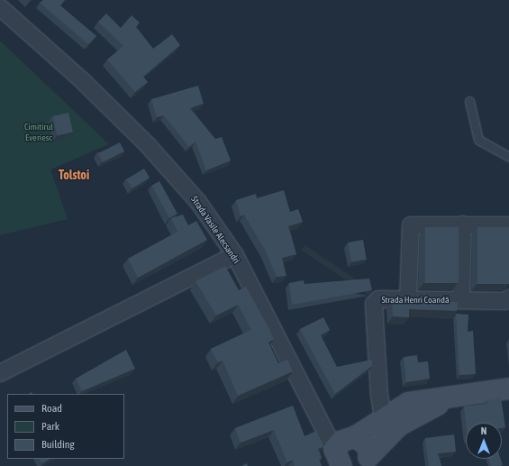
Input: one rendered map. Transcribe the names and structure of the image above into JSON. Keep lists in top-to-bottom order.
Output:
{
  "streets": {
    "street": ["Strada Vasile Alecsandri", "Strada Henri Coandă"]
  },
  "districts": ["Tolstoi"],
  "parks": ["Cimitirul Everiesc"],
  "legend": ["Road", "Park", "Building"],
  "north": "top"
}
